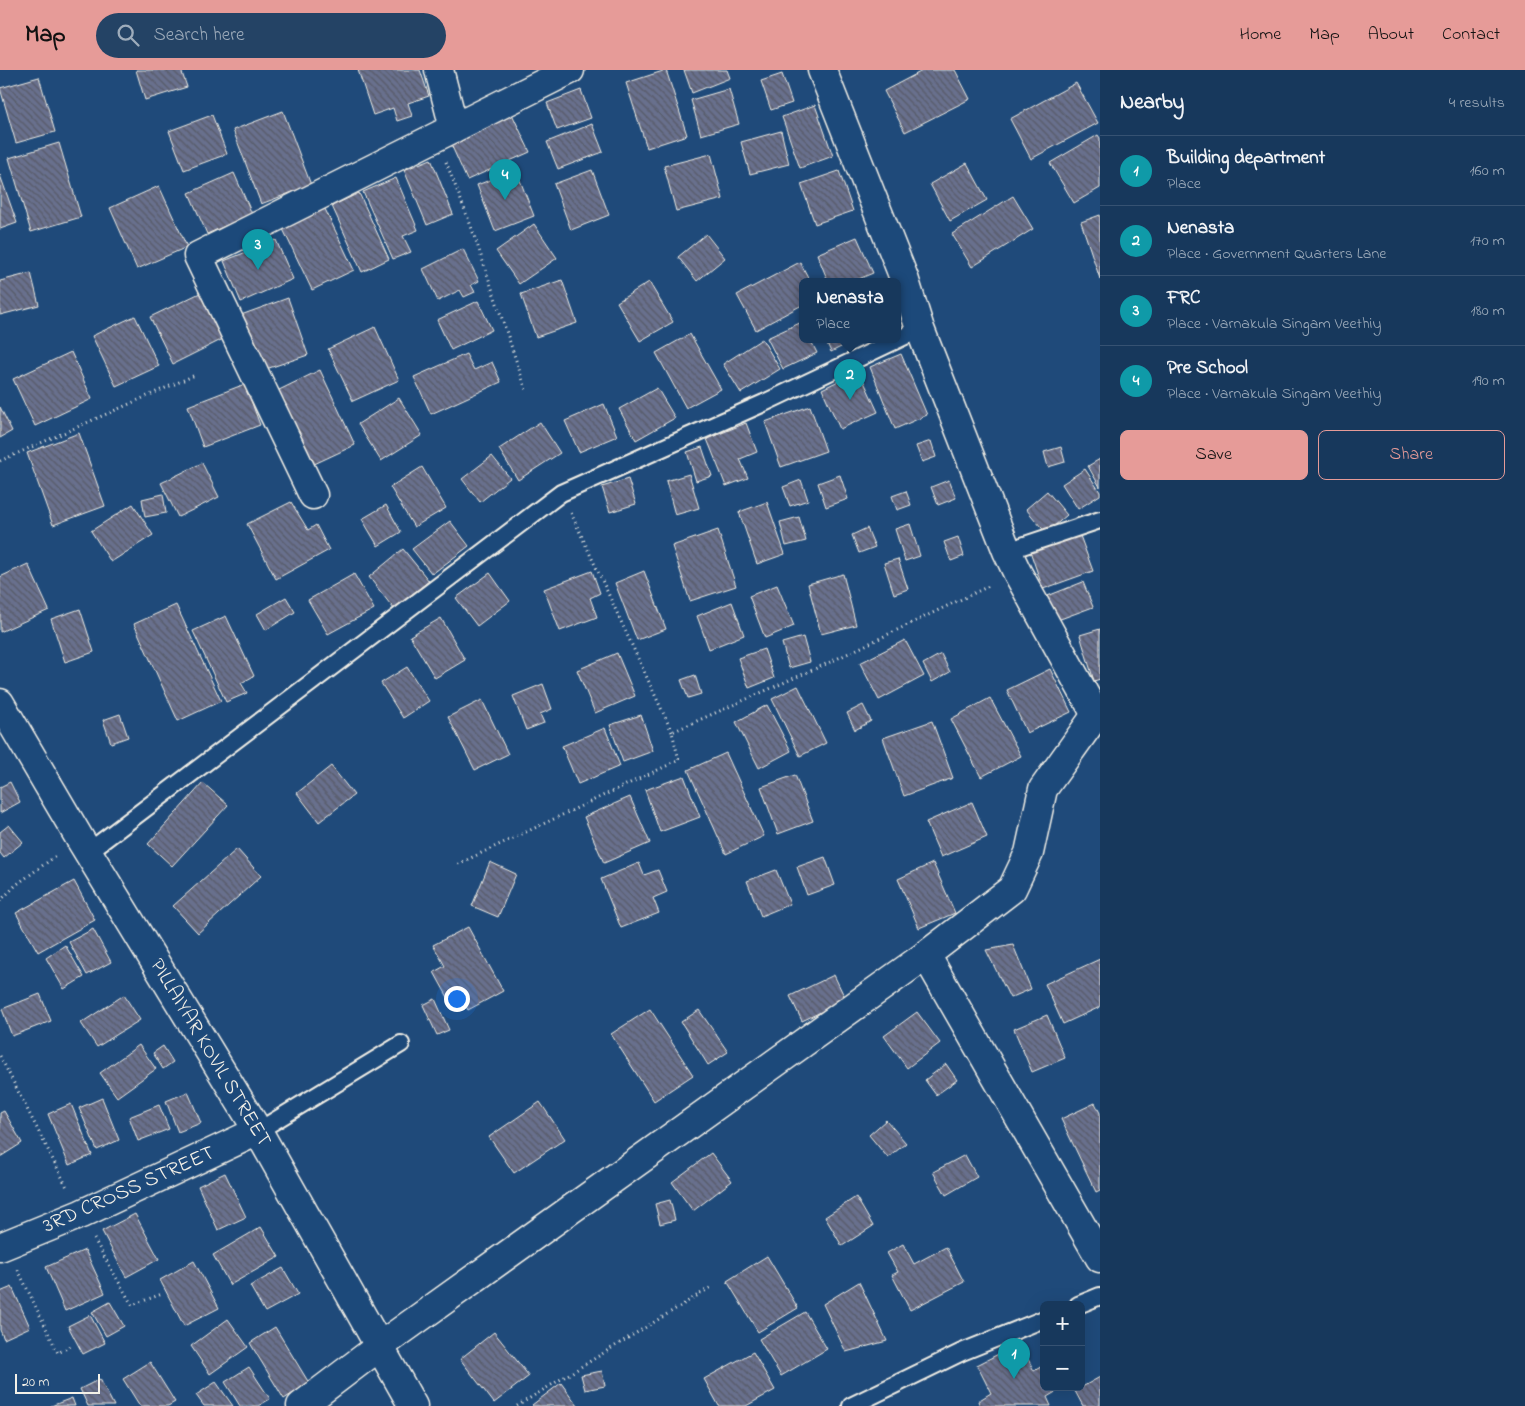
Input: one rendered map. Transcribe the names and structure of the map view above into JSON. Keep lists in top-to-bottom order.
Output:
{
  "streets": {
    "street": ["PILLAIYAR KOVIL STREET", "3RD CROSS STREET"]
  },
  "crossings": [
    ["PILLAIYAR KOVIL STREET", "3RD CROSS STREET"]
  ],
  "scale_bar": "20 m",
  "page": {
    "header": "Map",
    "search": "Search here",
    "nav": [
      "Home",
      "Map",
      "About",
      "Contact"
    ],
    "heading": ["Nearby", "4 results"],
    "list": [
      {
        "mark": "1",
        "name": "Building department",
        "note": "Place",
        "value": "160 m"
      },
      {
        "mark": "2",
        "name": "Nenasta",
        "note": "Place · Government Quarters Lane",
        "value": "170 m"
      },
      {
        "mark": "3",
        "name": "FRC",
        "note": "Place · Varnakula Singam Veethiy",
        "value": "180 m"
      },
      {
        "mark": "4",
        "name": "Pre School",
        "note": "Place · Varnakula Singam Veethiy",
        "value": "190 m"
      }
    ],
    "pins": [
      "4",
      "3",
      "2",
      "1"
    ],
    "popup": ["Nenasta", "Place"],
    "buttons": ["Save", "Share"],
    "map_buttons": ["+", "−"],
    "scale": "20 m"
  }
}
